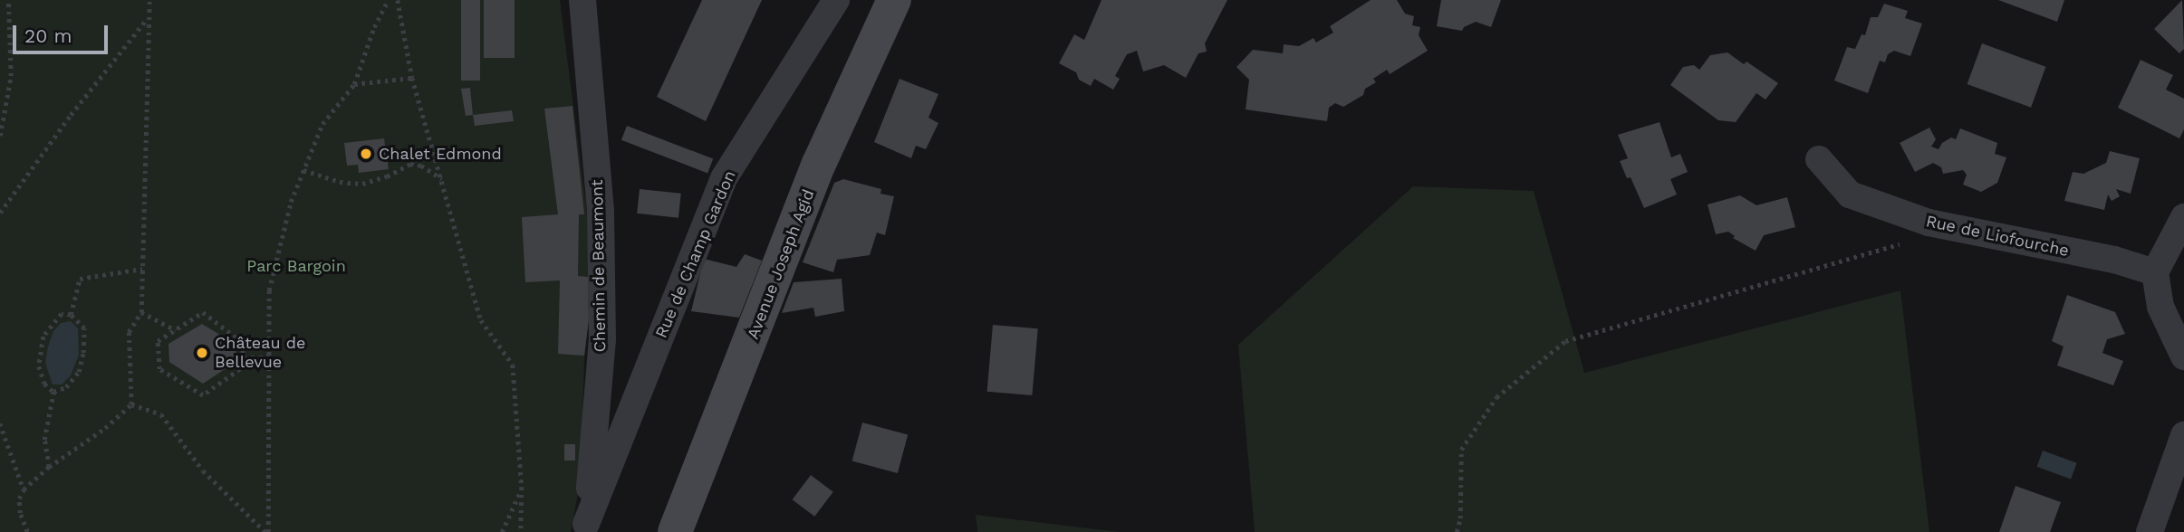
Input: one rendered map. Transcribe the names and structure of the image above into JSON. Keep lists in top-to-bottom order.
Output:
{
  "streets": {
    "main road": ["Avenue Joseph Agid"],
    "street": ["Rue de Liofourche", "Rue de Champ Gardon", "Chemin de Beaumont"]
  },
  "crossings": [
    ["Rue de Champ Gardon", "Chemin de Beaumont"]
  ],
  "parks": ["Parc Bargoin"],
  "places": ["Chalet Edmond", "Château de Bellevue"],
  "scale_bar": "20 m"
}
